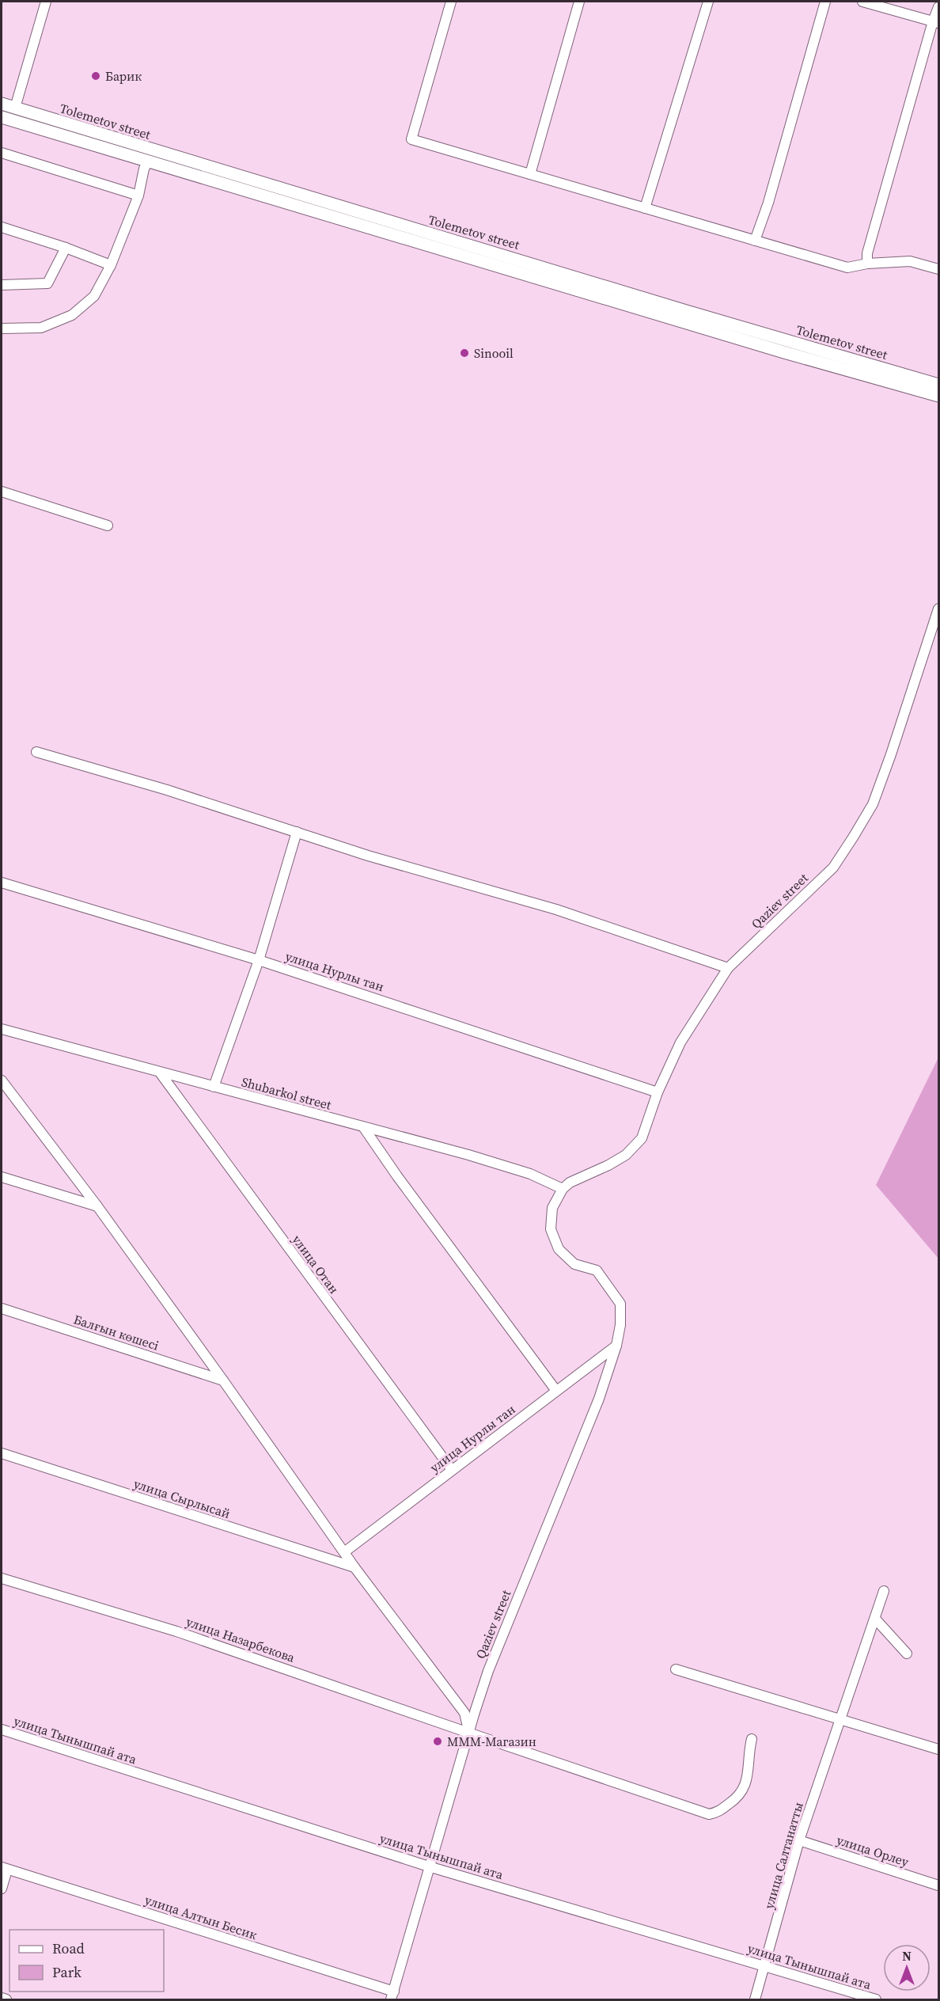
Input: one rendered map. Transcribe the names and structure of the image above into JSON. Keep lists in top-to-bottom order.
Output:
{
  "streets": {
    "main road": ["Tolemetov street"],
    "street": [
      "Qaziev street",
      "улица Нурлы тан",
      "Shubarkol street",
      "улица Отан",
      "Балғын көшесі",
      "улица Сырлысай",
      "улица Назарбекова",
      "улица Тынышпай ата",
      "улица Орлеу",
      "улица Салтанатты",
      "улица Алтын Бесик"
    ]
  },
  "crossings": [
    ["Qaziev street", "улица Нурлы тан"],
    ["Qaziev street", "Shubarkol street"],
    ["Qaziev street", "улица Назарбекова"],
    ["Qaziev street", "улица Тынышпай ата"],
    ["Qaziev street", "улица Алтын Бесик"],
    ["улица Нурлы тан", "улица Отан"],
    ["Shubarkol street", "улица Отан"],
    ["улица Тынышпай ата", "улица Салтанатты"],
    ["улица Орлеу", "улица Салтанатты"]
  ],
  "places": ["Барик", "Sinooil", "МММ-Магазин"],
  "legend": ["Road", "Park"],
  "north": "top"
}
